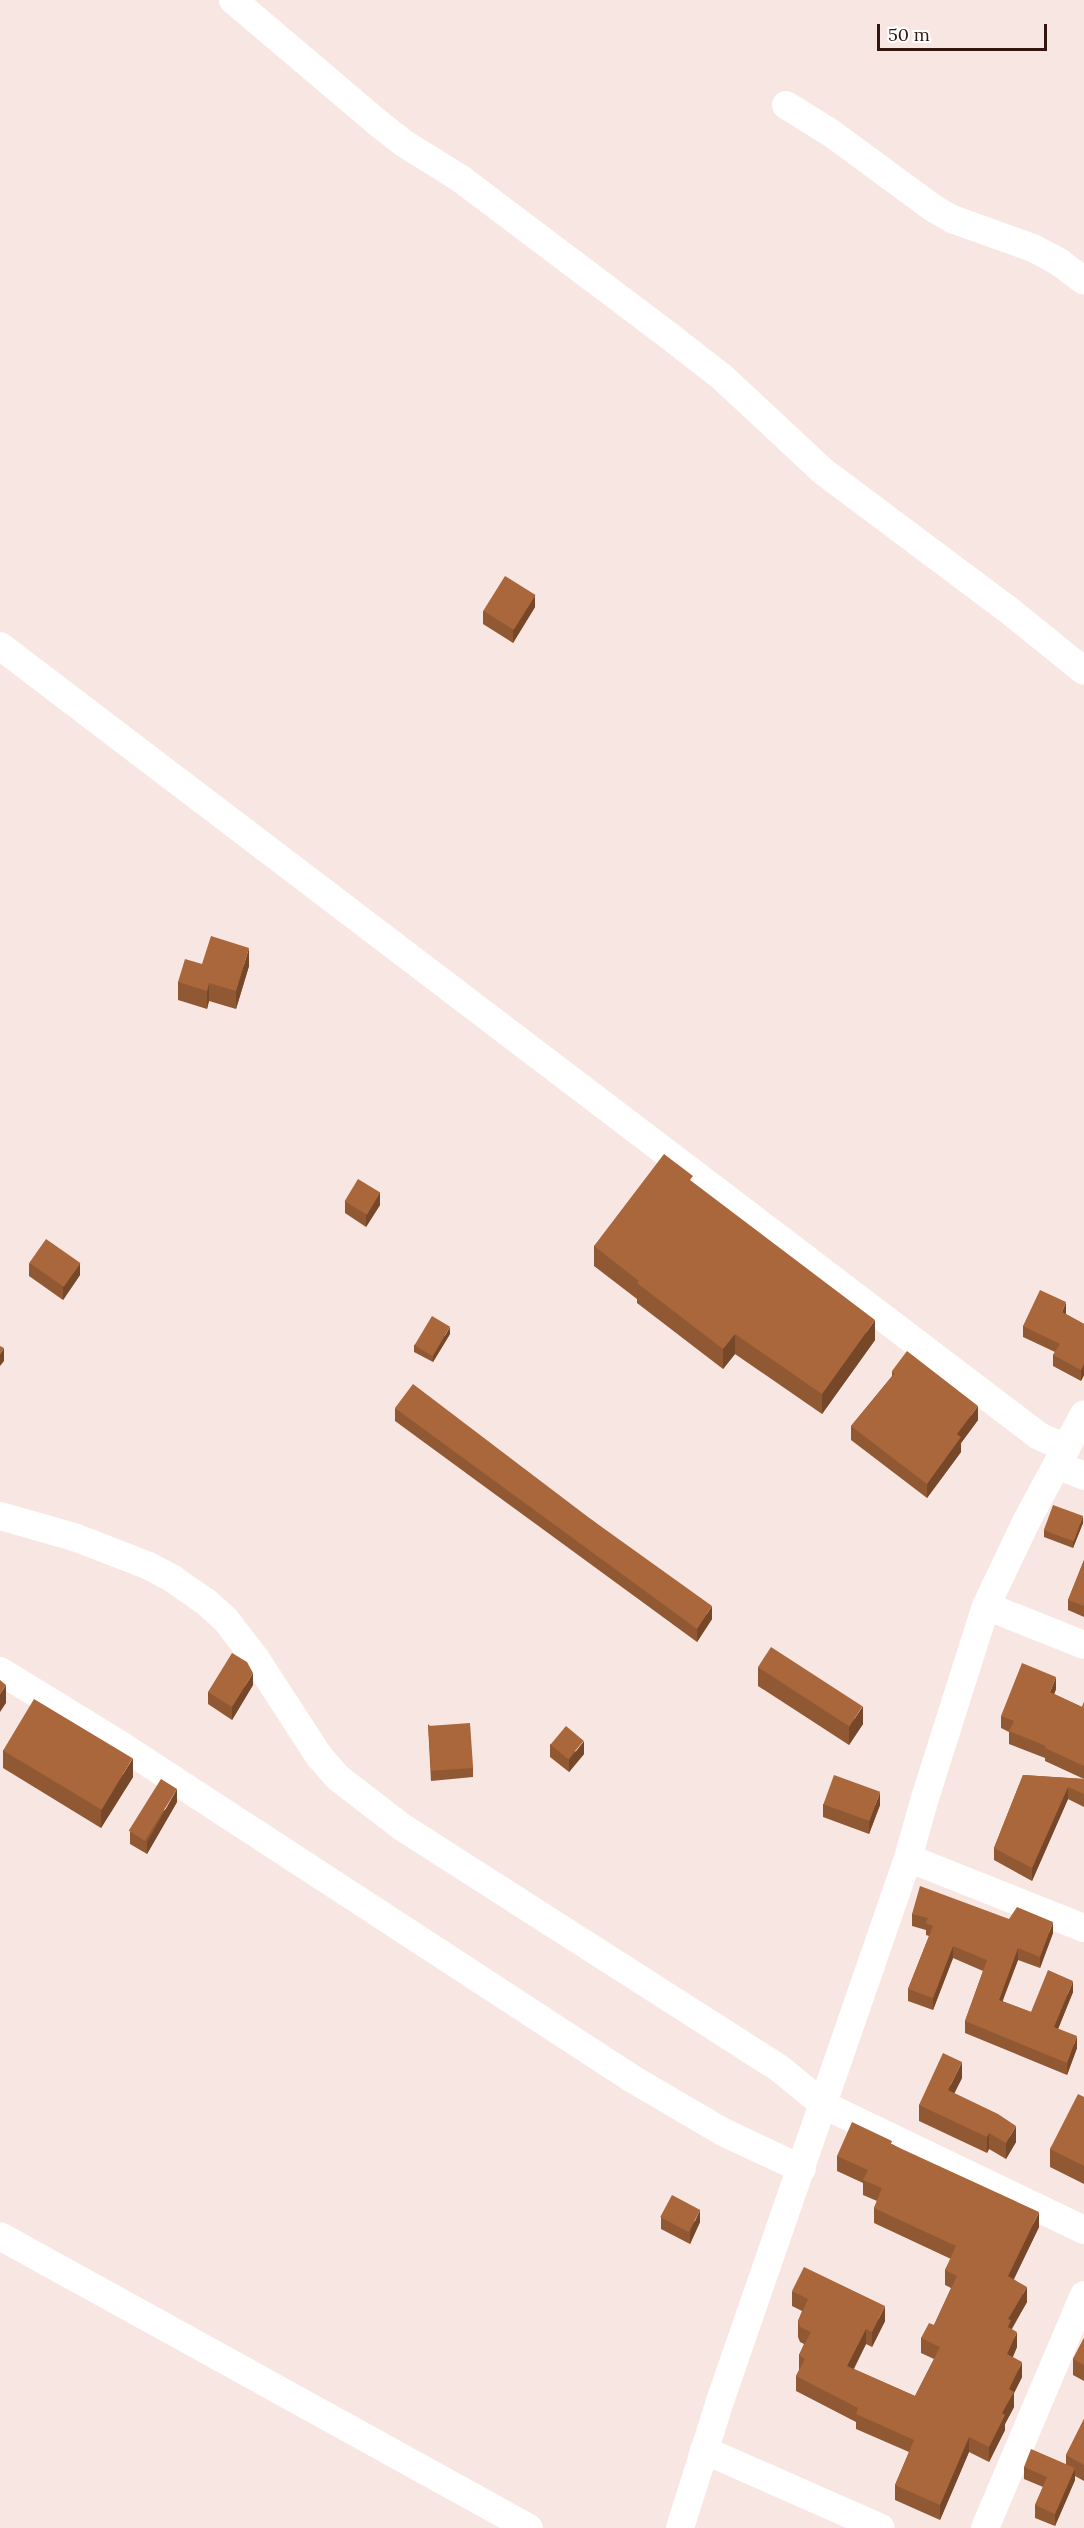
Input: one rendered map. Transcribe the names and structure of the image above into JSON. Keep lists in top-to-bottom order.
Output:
{
  "scale_bar": "50 m"
}
